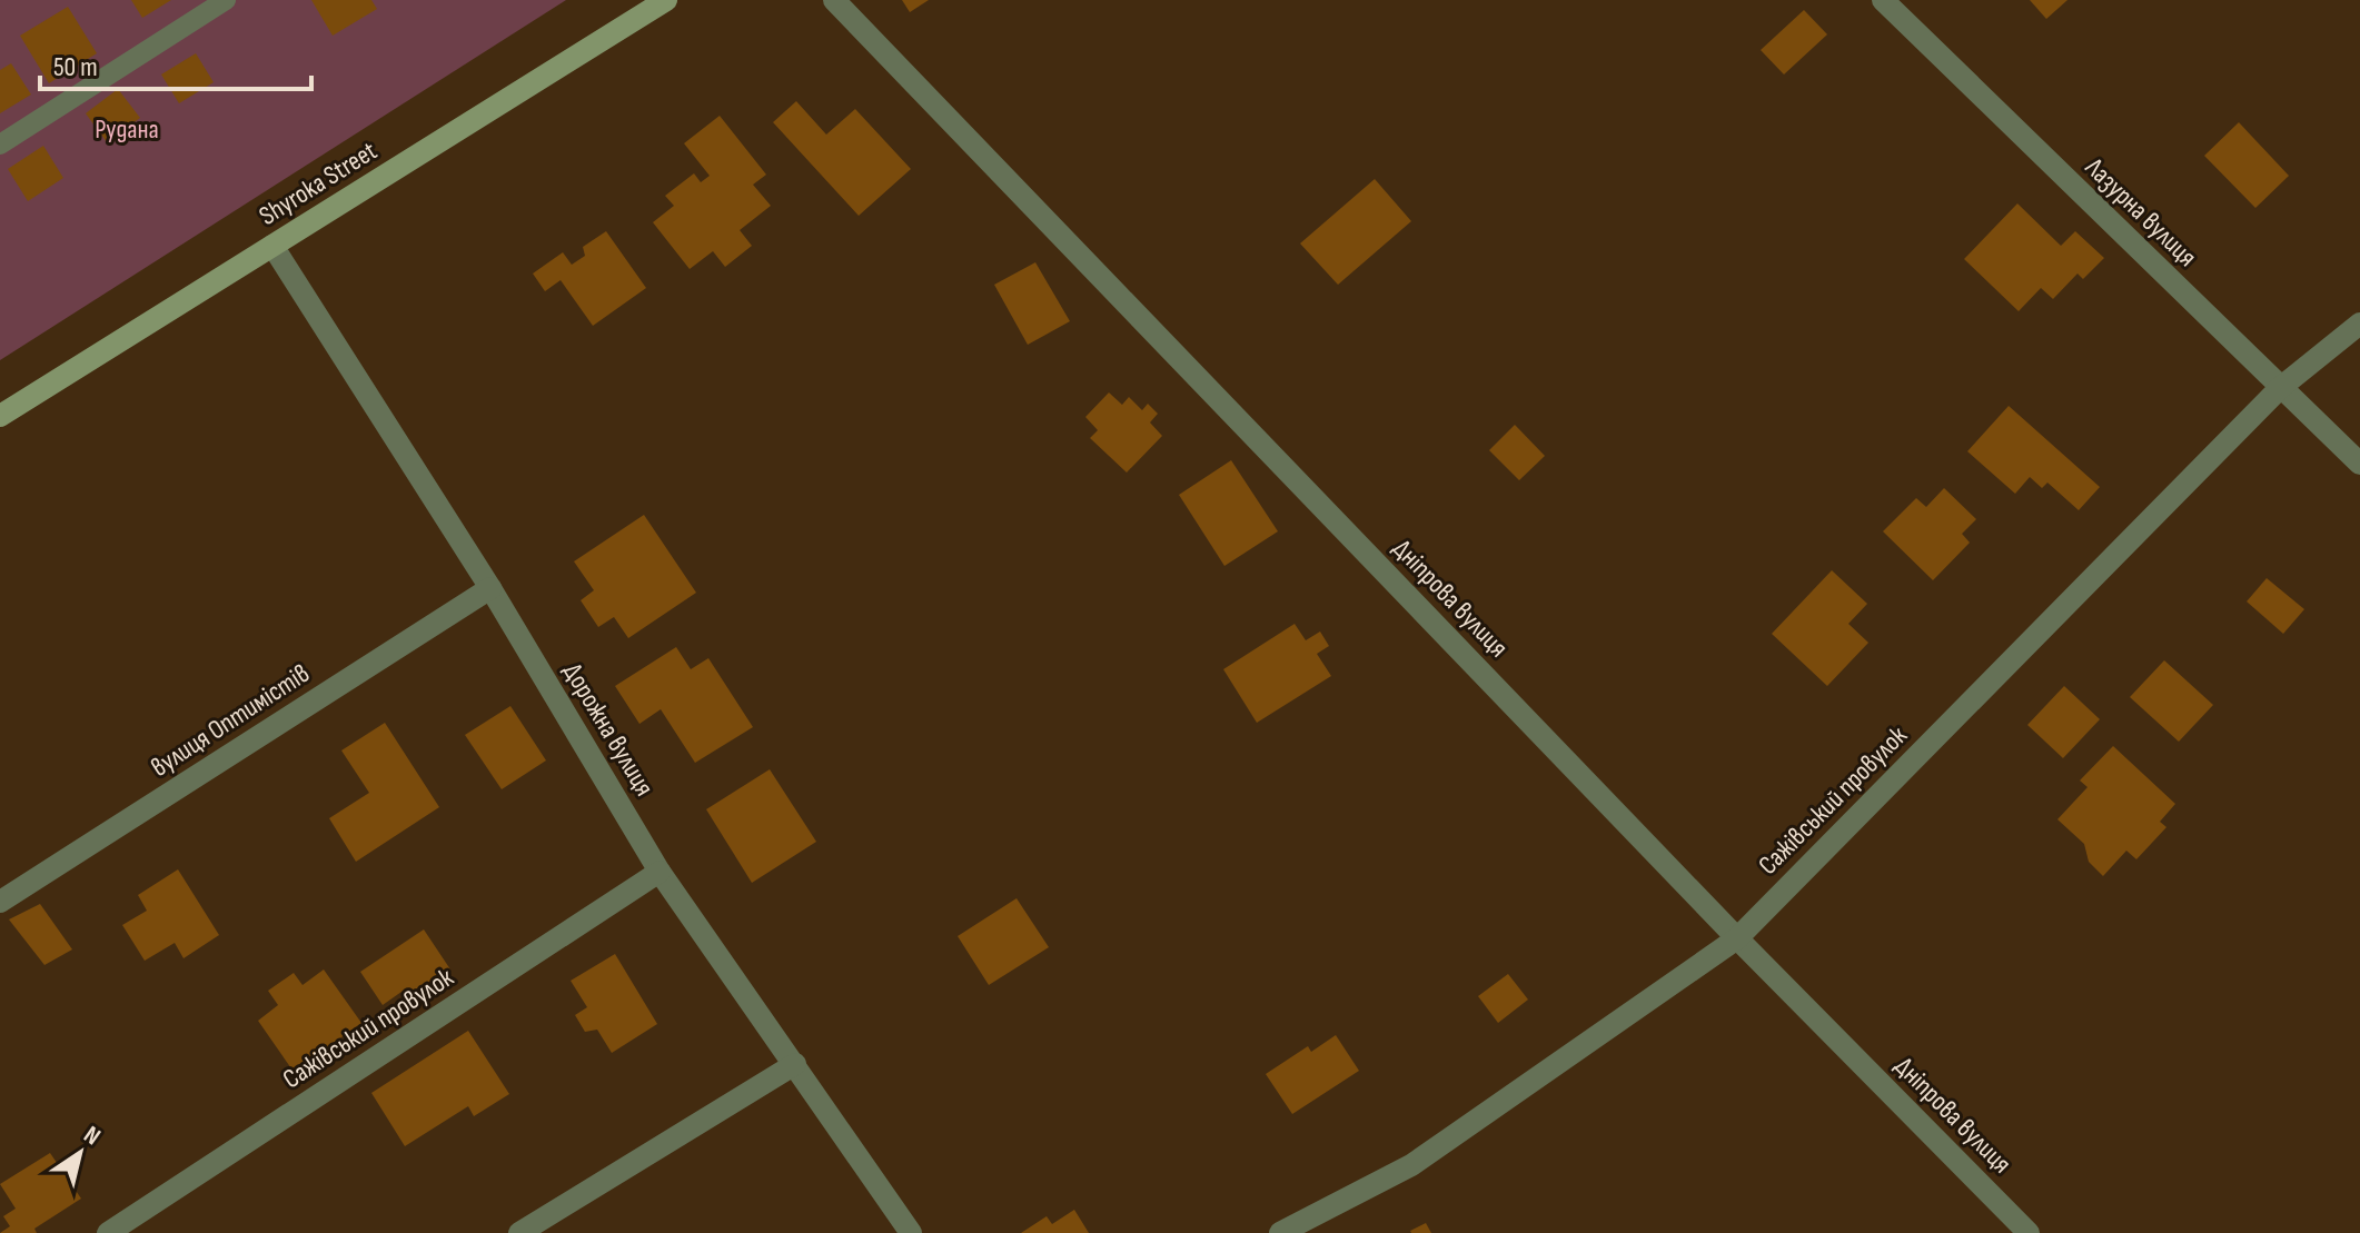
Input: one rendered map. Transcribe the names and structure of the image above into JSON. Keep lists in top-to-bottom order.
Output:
{
  "streets": {
    "street": [
      "Shyroka Street",
      "Лазурна вулиця",
      "Дніпрова вулиця",
      "вулиця Оптимістів",
      "Дорожна вулиця",
      "Сажівський провулок"
    ]
  },
  "crossings": [
    ["Shyroka Street", "Дорожна вулиця"],
    ["Лазурна вулиця", "Сажівський провулок"],
    ["Дніпрова вулиця", "Сажівський провулок"],
    ["вулиця Оптимістів", "Дорожна вулиця"],
    ["Дорожна вулиця", "Сажівський провулок"]
  ],
  "parks": ["Рудана"],
  "scale_bar": "50 m",
  "north": "top right"
}
